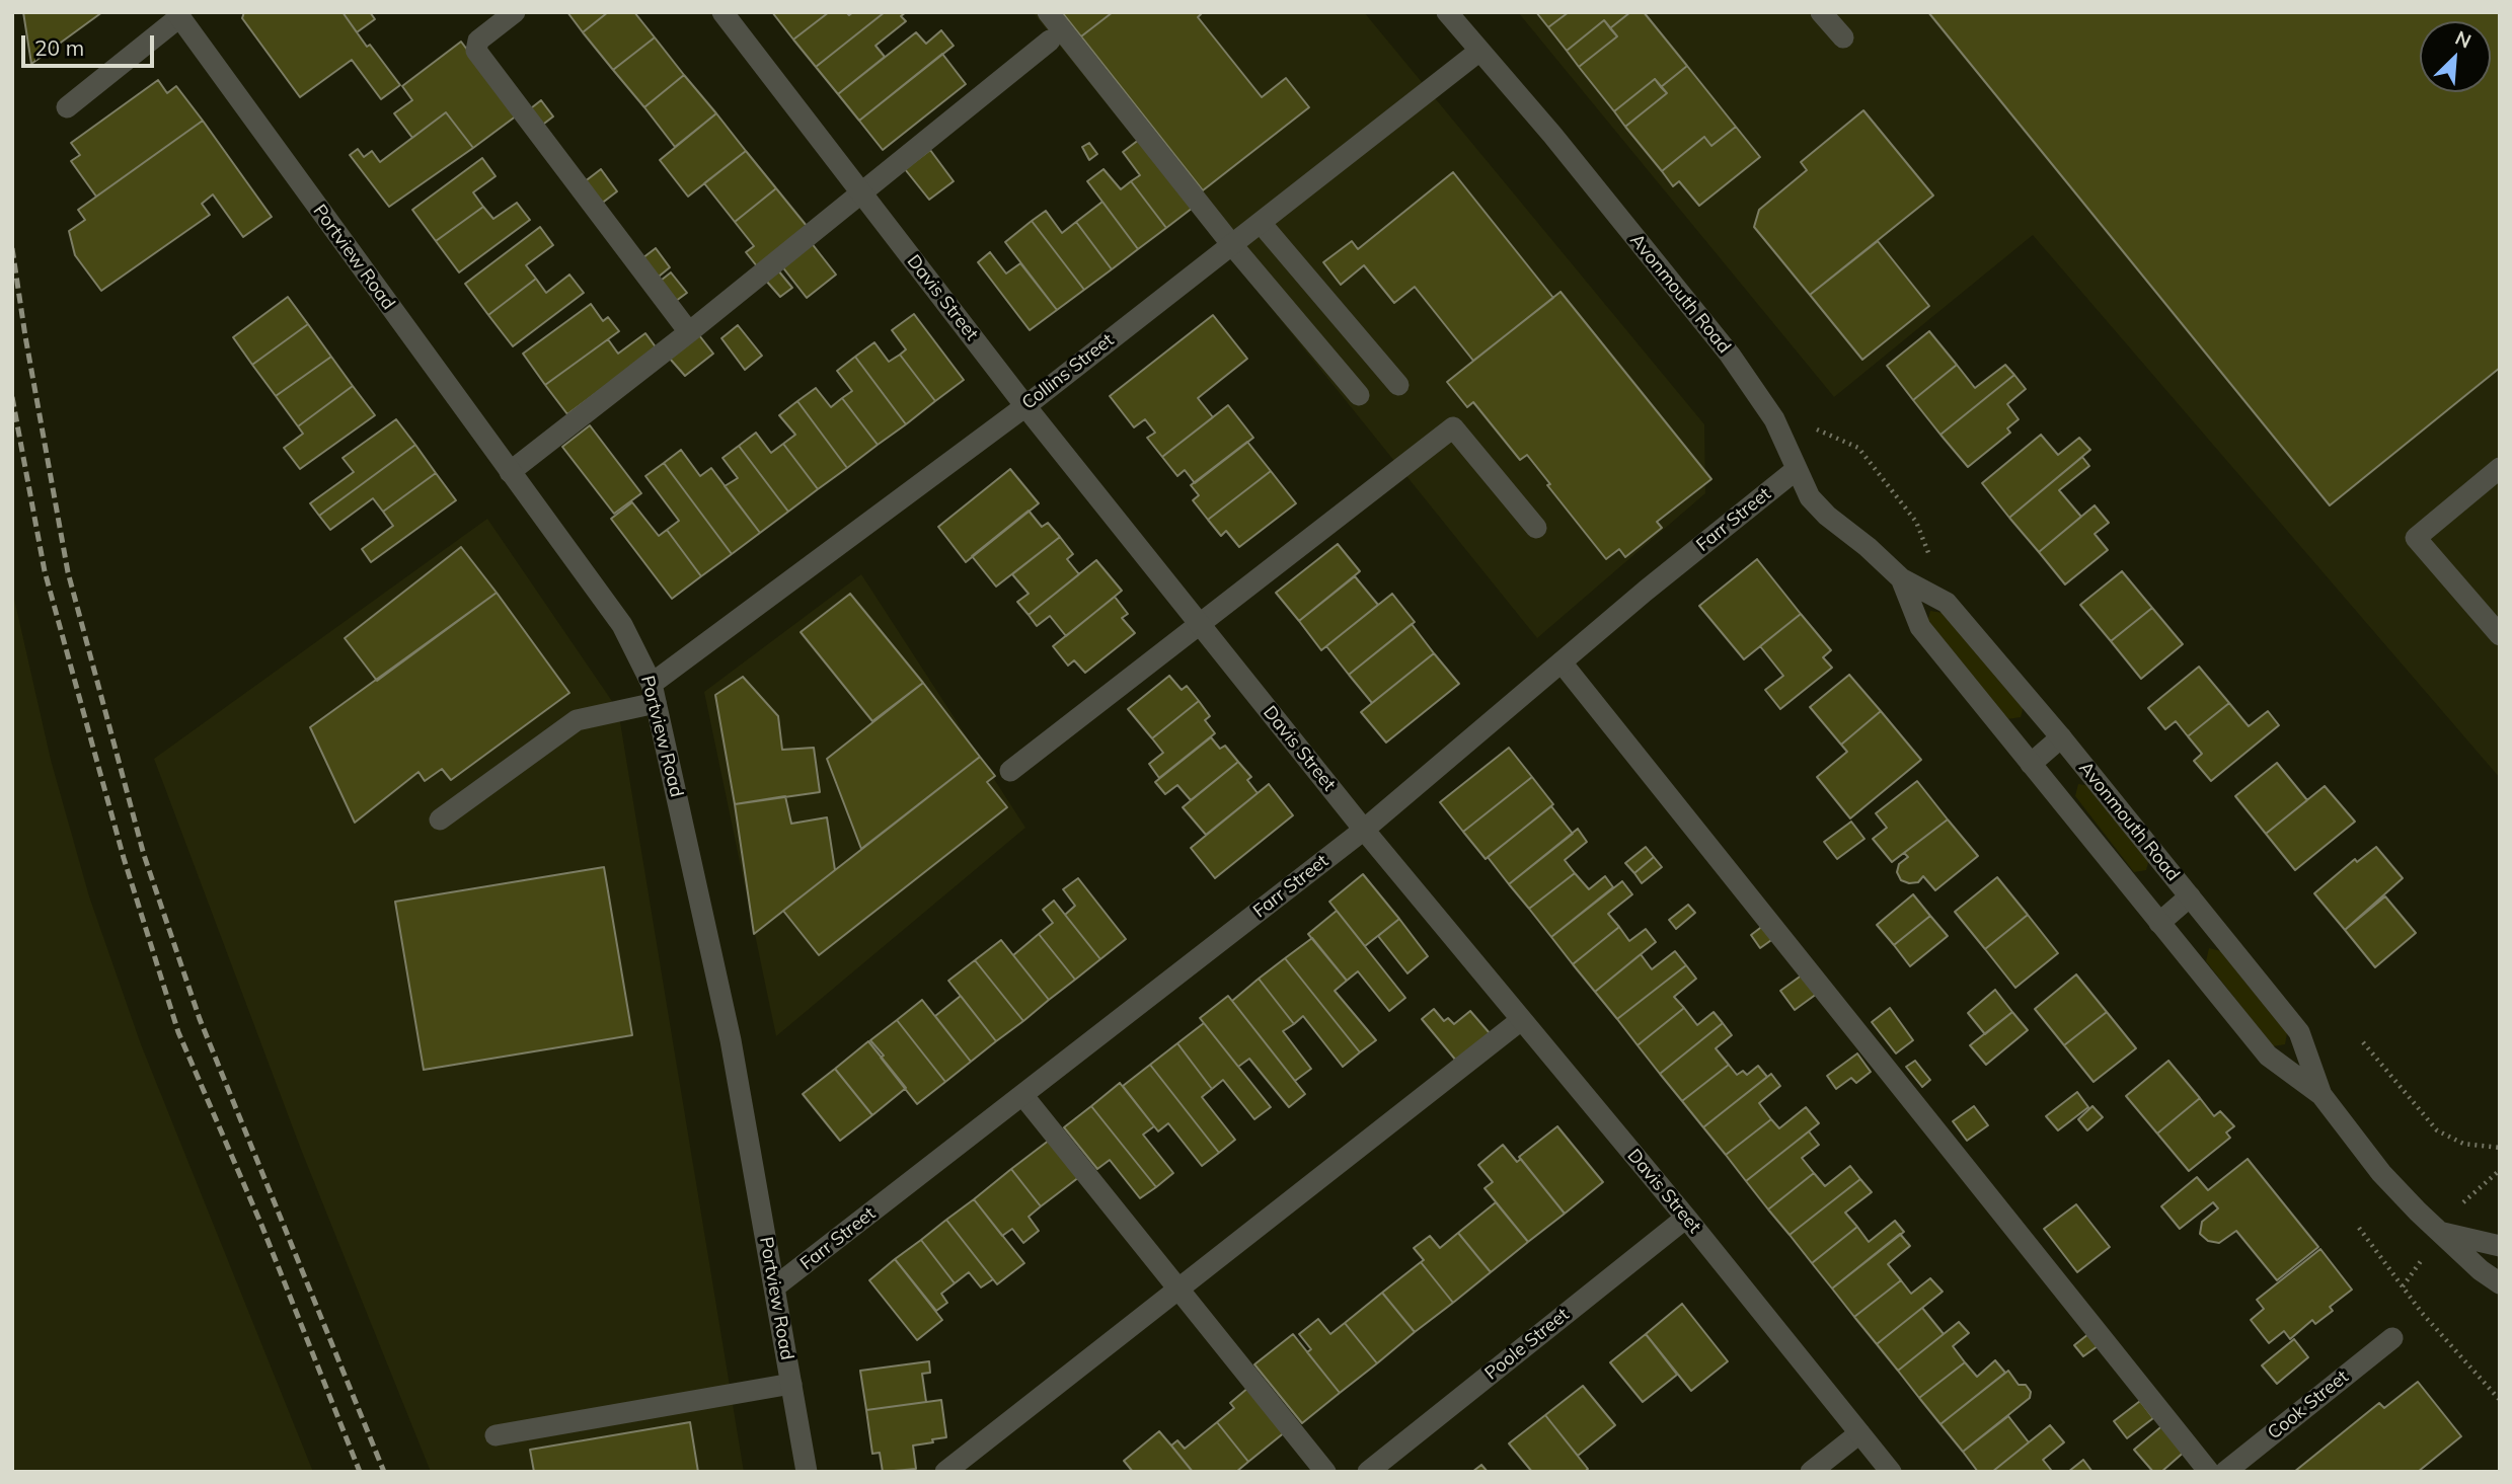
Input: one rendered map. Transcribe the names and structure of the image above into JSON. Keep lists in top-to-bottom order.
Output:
{
  "streets": {
    "street": [
      "Portview Road",
      "Avonmouth Road",
      "Davis Street",
      "Collins Street",
      "Farr Street",
      "Poole Street",
      "Cook Street"
    ]
  },
  "crossings": [
    ["Portview Road", "Collins Street"],
    ["Portview Road", "Farr Street"],
    ["Avonmouth Road", "Collins Street"],
    ["Avonmouth Road", "Farr Street"],
    ["Davis Street", "Collins Street"],
    ["Davis Street", "Farr Street"],
    ["Davis Street", "Poole Street"]
  ],
  "scale_bar": "20 m",
  "north": "top right"
}
